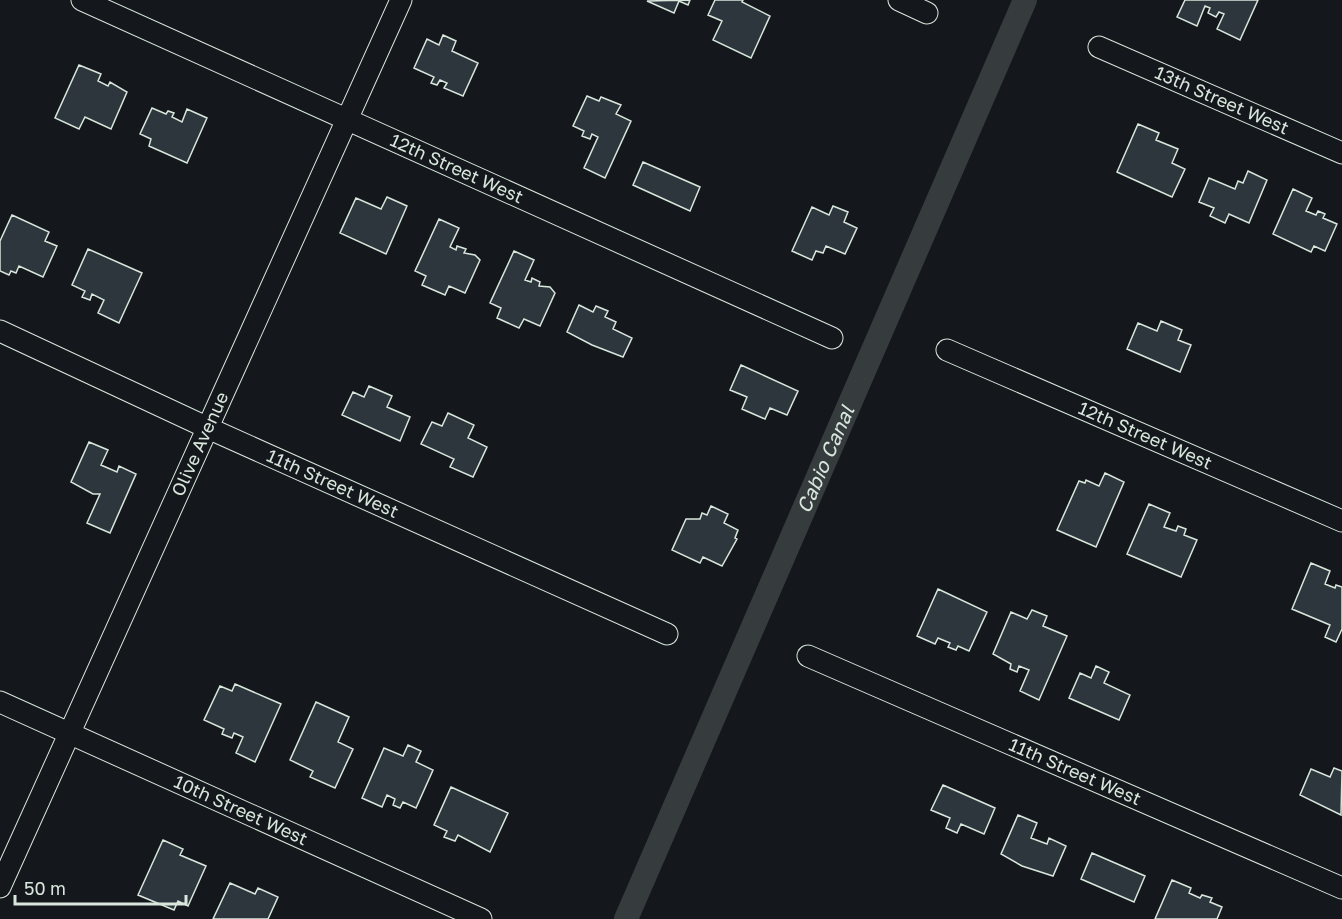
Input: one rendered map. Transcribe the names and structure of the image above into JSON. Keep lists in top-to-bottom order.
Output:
{
  "streets": {
    "street": [
      "13th Street West",
      "12th Street West",
      "Olive Avenue",
      "11th Street West",
      "10th Street West"
    ]
  },
  "crossings": [
    ["12th Street West", "Olive Avenue"],
    ["Olive Avenue", "11th Street West"],
    ["Olive Avenue", "10th Street West"]
  ],
  "water": ["Cabio Canal"],
  "scale_bar": "50 m"
}
